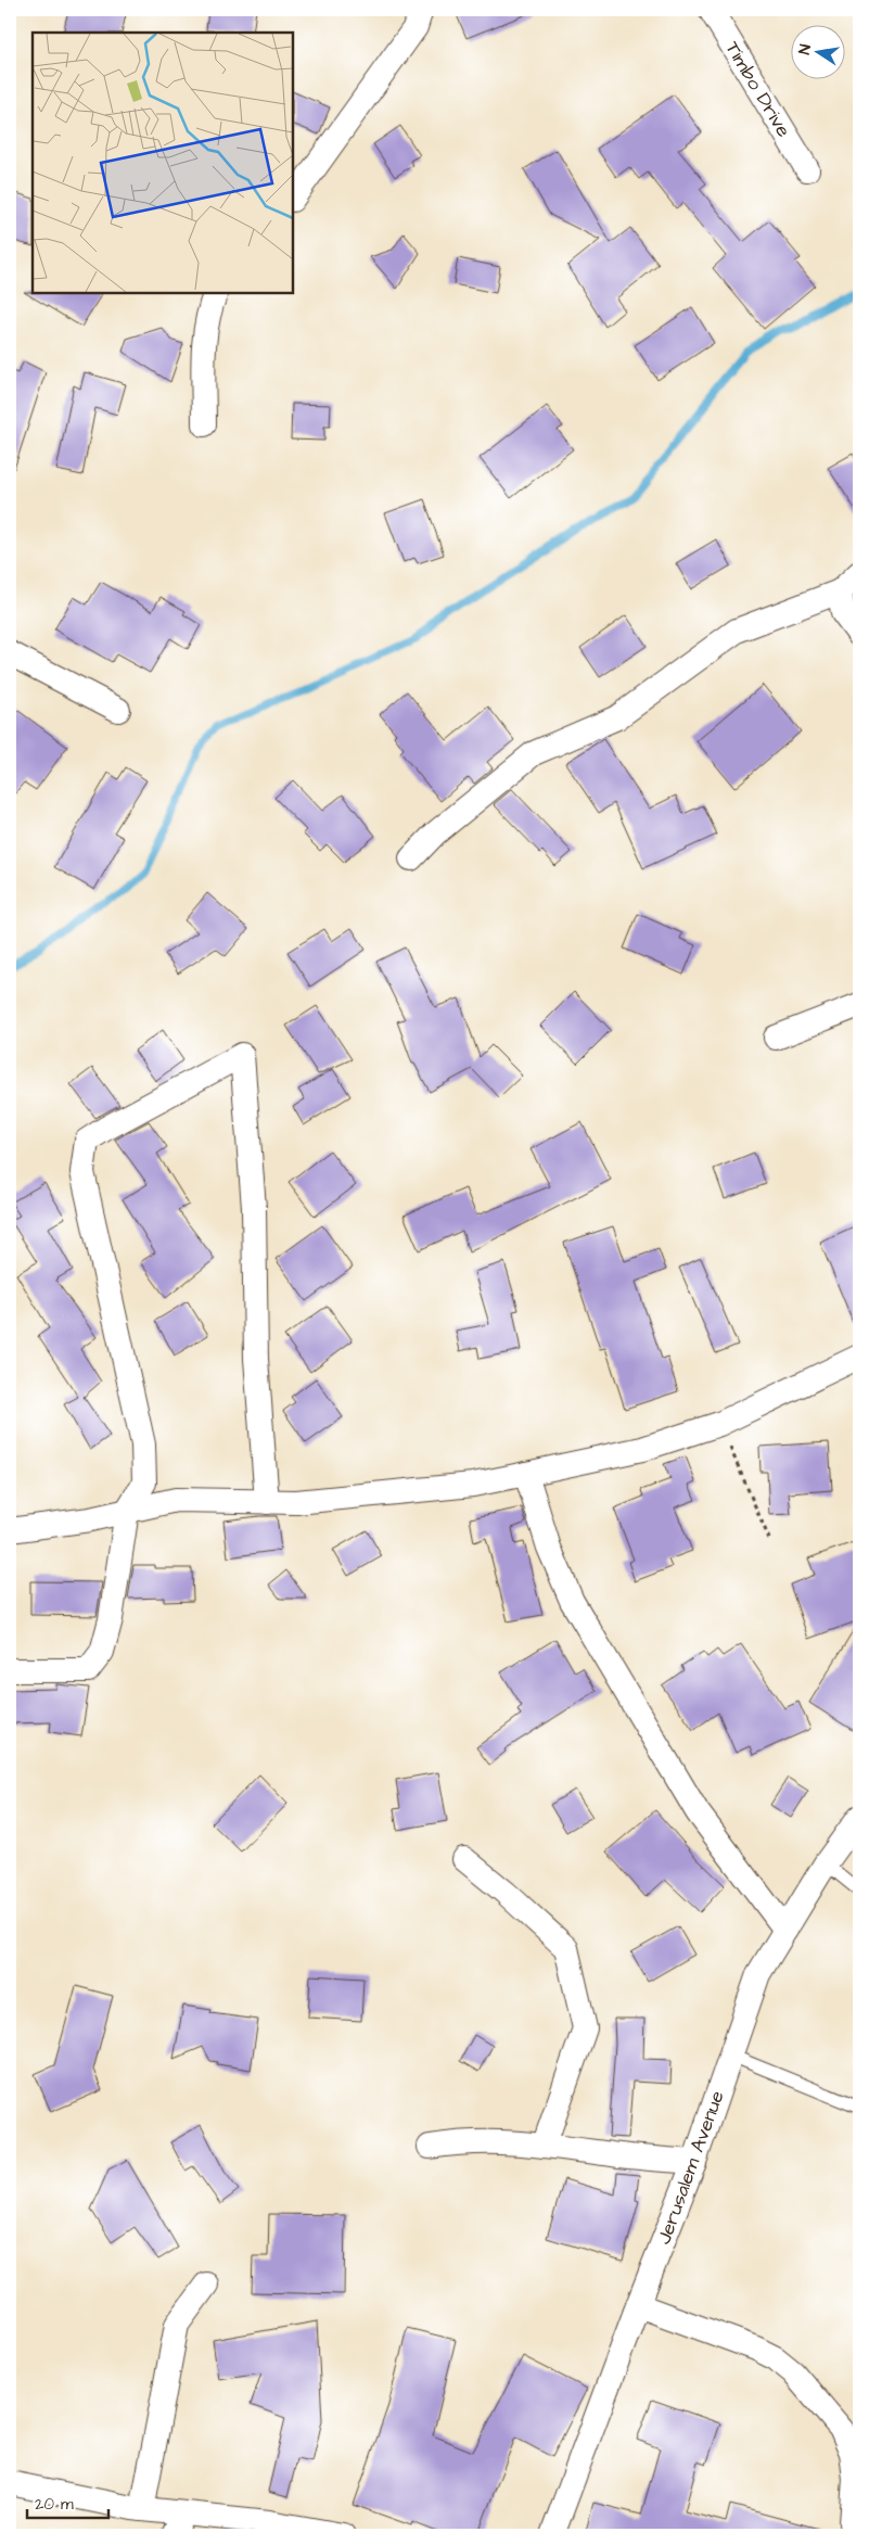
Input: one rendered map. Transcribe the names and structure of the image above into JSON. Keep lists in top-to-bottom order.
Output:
{
  "streets": {
    "street": ["Timbo Drive", "Jerusalem Avenue"]
  },
  "scale_bar": "20 m",
  "north": "left"
}
